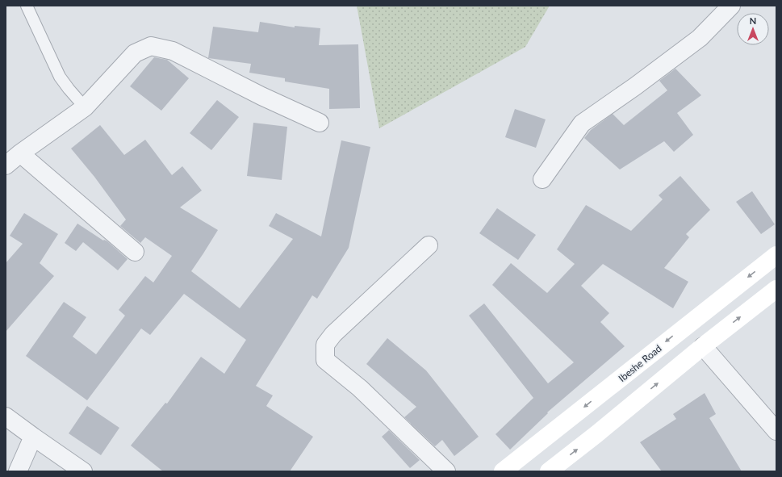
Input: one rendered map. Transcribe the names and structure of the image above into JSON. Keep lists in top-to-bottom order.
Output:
{
  "streets": {
    "main road": ["Ibeshe Road"]
  },
  "north": "top"
}
